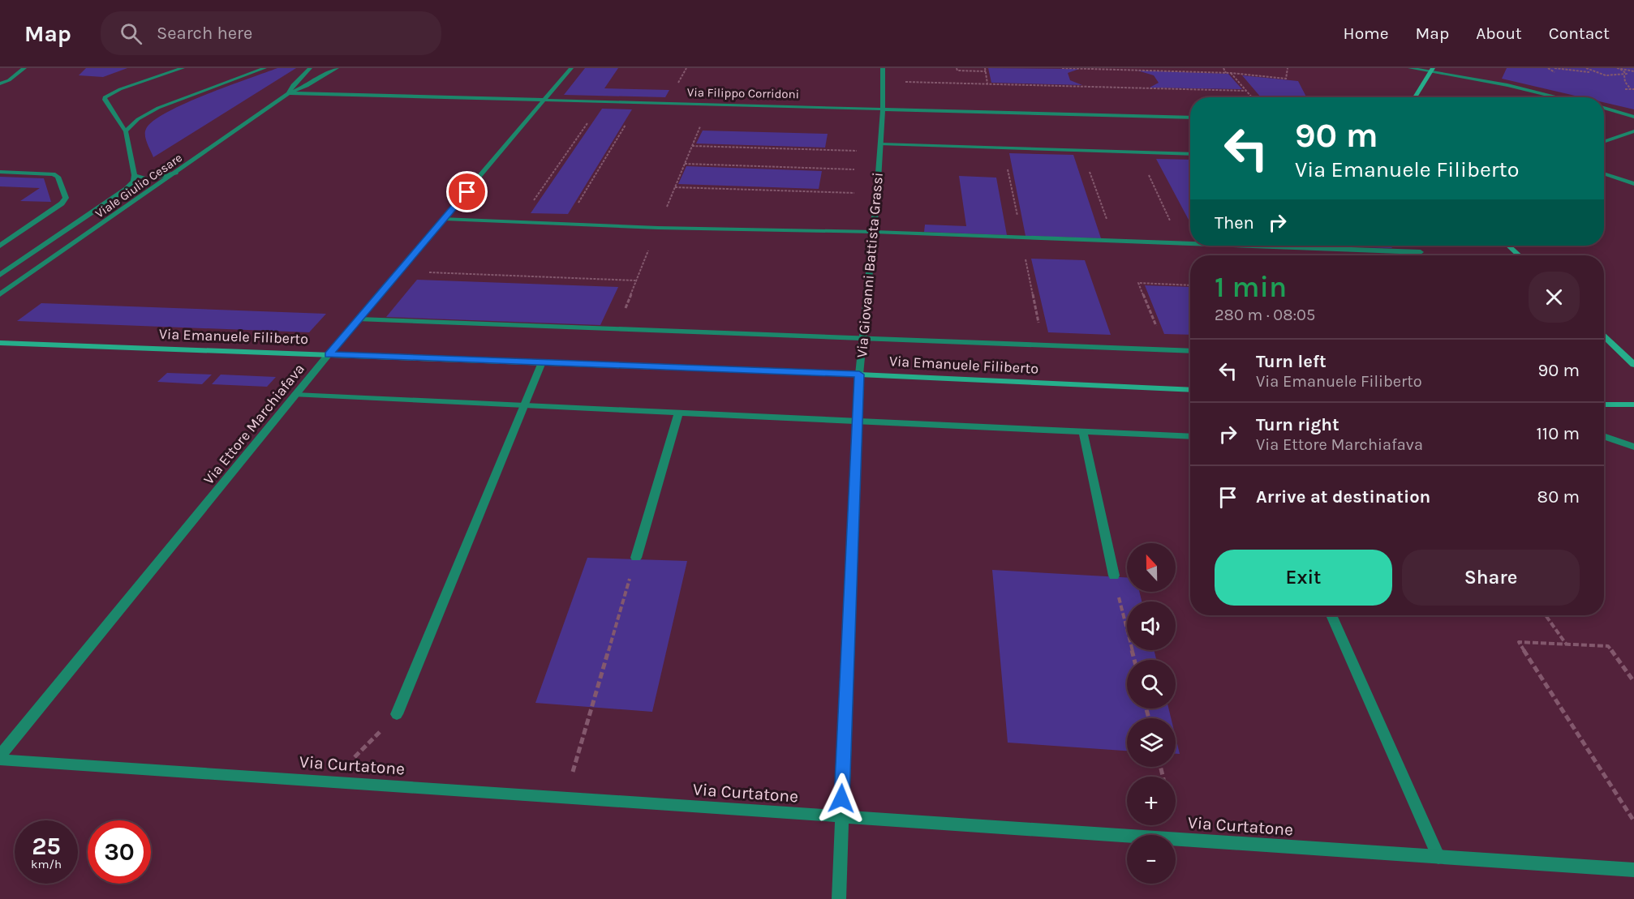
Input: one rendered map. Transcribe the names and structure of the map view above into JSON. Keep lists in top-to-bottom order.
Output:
{
  "streets": {
    "main road": ["Via Emanuele Filiberto"],
    "street": [
      "Via Filippo Corridoni",
      "Viale Giulio Cesare",
      "Via Giovanni Battista Grassi",
      "Via Ettore Marchiafava",
      "Via Curtatone"
    ]
  },
  "crossings": [
    ["Via Filippo Corridoni", "Viale Giulio Cesare"],
    ["Via Filippo Corridoni", "Via Giovanni Battista Grassi"],
    ["Via Filippo Corridoni", "Via Ettore Marchiafava"],
    ["Via Giovanni Battista Grassi", "Via Emanuele Filiberto"],
    ["Via Giovanni Battista Grassi", "Via Curtatone"],
    ["Via Emanuele Filiberto", "Via Ettore Marchiafava"]
  ],
  "north": "top",
  "page": {
    "header": "Map",
    "search": "Search here",
    "nav": [
      "Home",
      "Map",
      "About",
      "Contact"
    ],
    "turn": ["90 m", "Via Emanuele Filiberto"],
    "then": "Then",
    "heading": ["1 min", "280 m · 08:05"],
    "list": [
      {
        "name": "Turn left",
        "note": "Via Emanuele Filiberto",
        "value": "90 m"
      },
      {
        "name": "Turn right",
        "note": "Via Ettore Marchiafava",
        "value": "110 m"
      },
      {
        "name": "Arrive at destination",
        "value": "80 m"
      }
    ],
    "buttons": ["Exit", "Share"],
    "map_buttons": ["+", "−"],
    "speed": "25 km/h",
    "limit": "30"
  }
}
